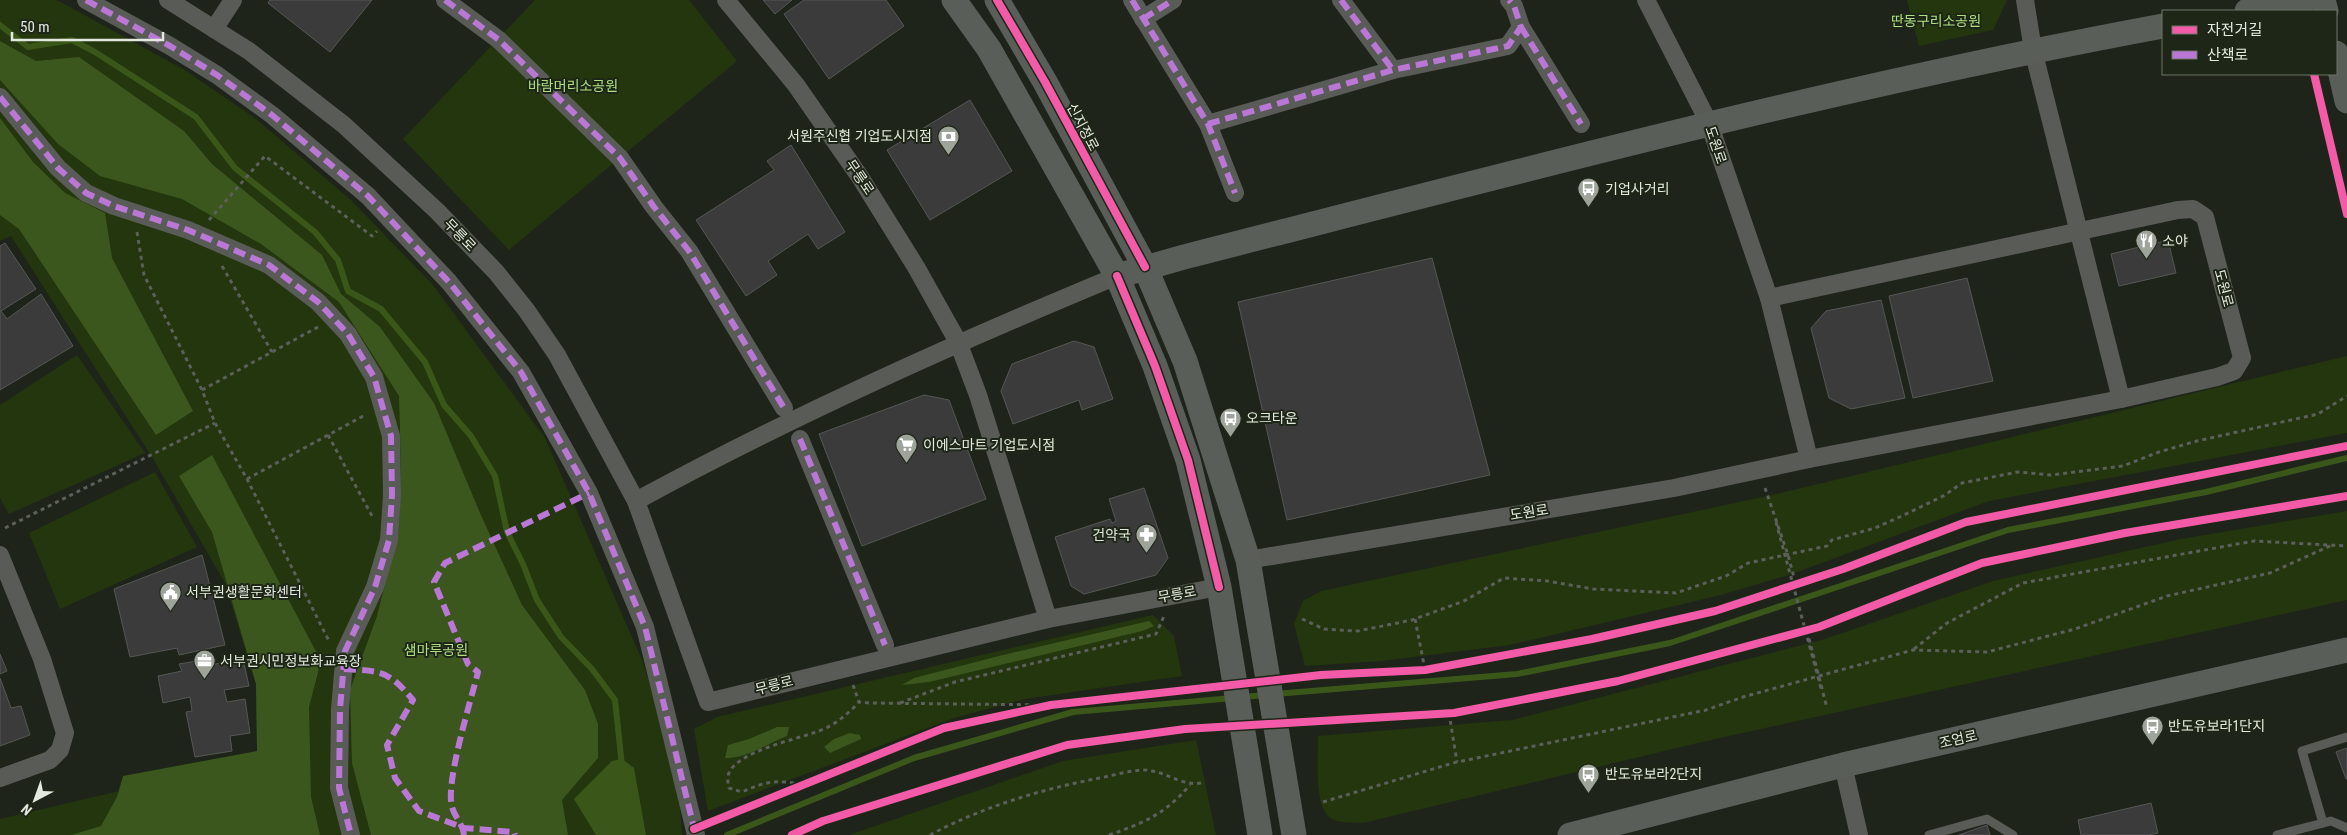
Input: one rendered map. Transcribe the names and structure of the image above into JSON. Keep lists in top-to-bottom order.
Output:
{
  "streets": {
    "street": [
      "신지정로",
      "도원로",
      "무릉로",
      "조엄로"
    ]
  },
  "crossings": [
    ["신지정로", "도원로"]
  ],
  "parks": ["딴동구리소공원", "바람머리소공원", "샘마루공원"],
  "places": {
    "bank": ["서원주신협 기업도시지점"],
    "bus stop": [
      "기업사거리",
      "오크타운",
      "반도유보라1단지",
      "반도유보라2단지"
    ],
    "restaurant": ["소야"],
    "supermarket": ["이에스마트 기업도시점"],
    "pharmacy": ["건약국"],
    "public building": ["서부권생활문화센터"],
    "office": ["서부권시민정보화교육장"]
  },
  "legend": ["자전거길", "산책로"],
  "scale_bar": "50 m",
  "north": "bottom left"
}
